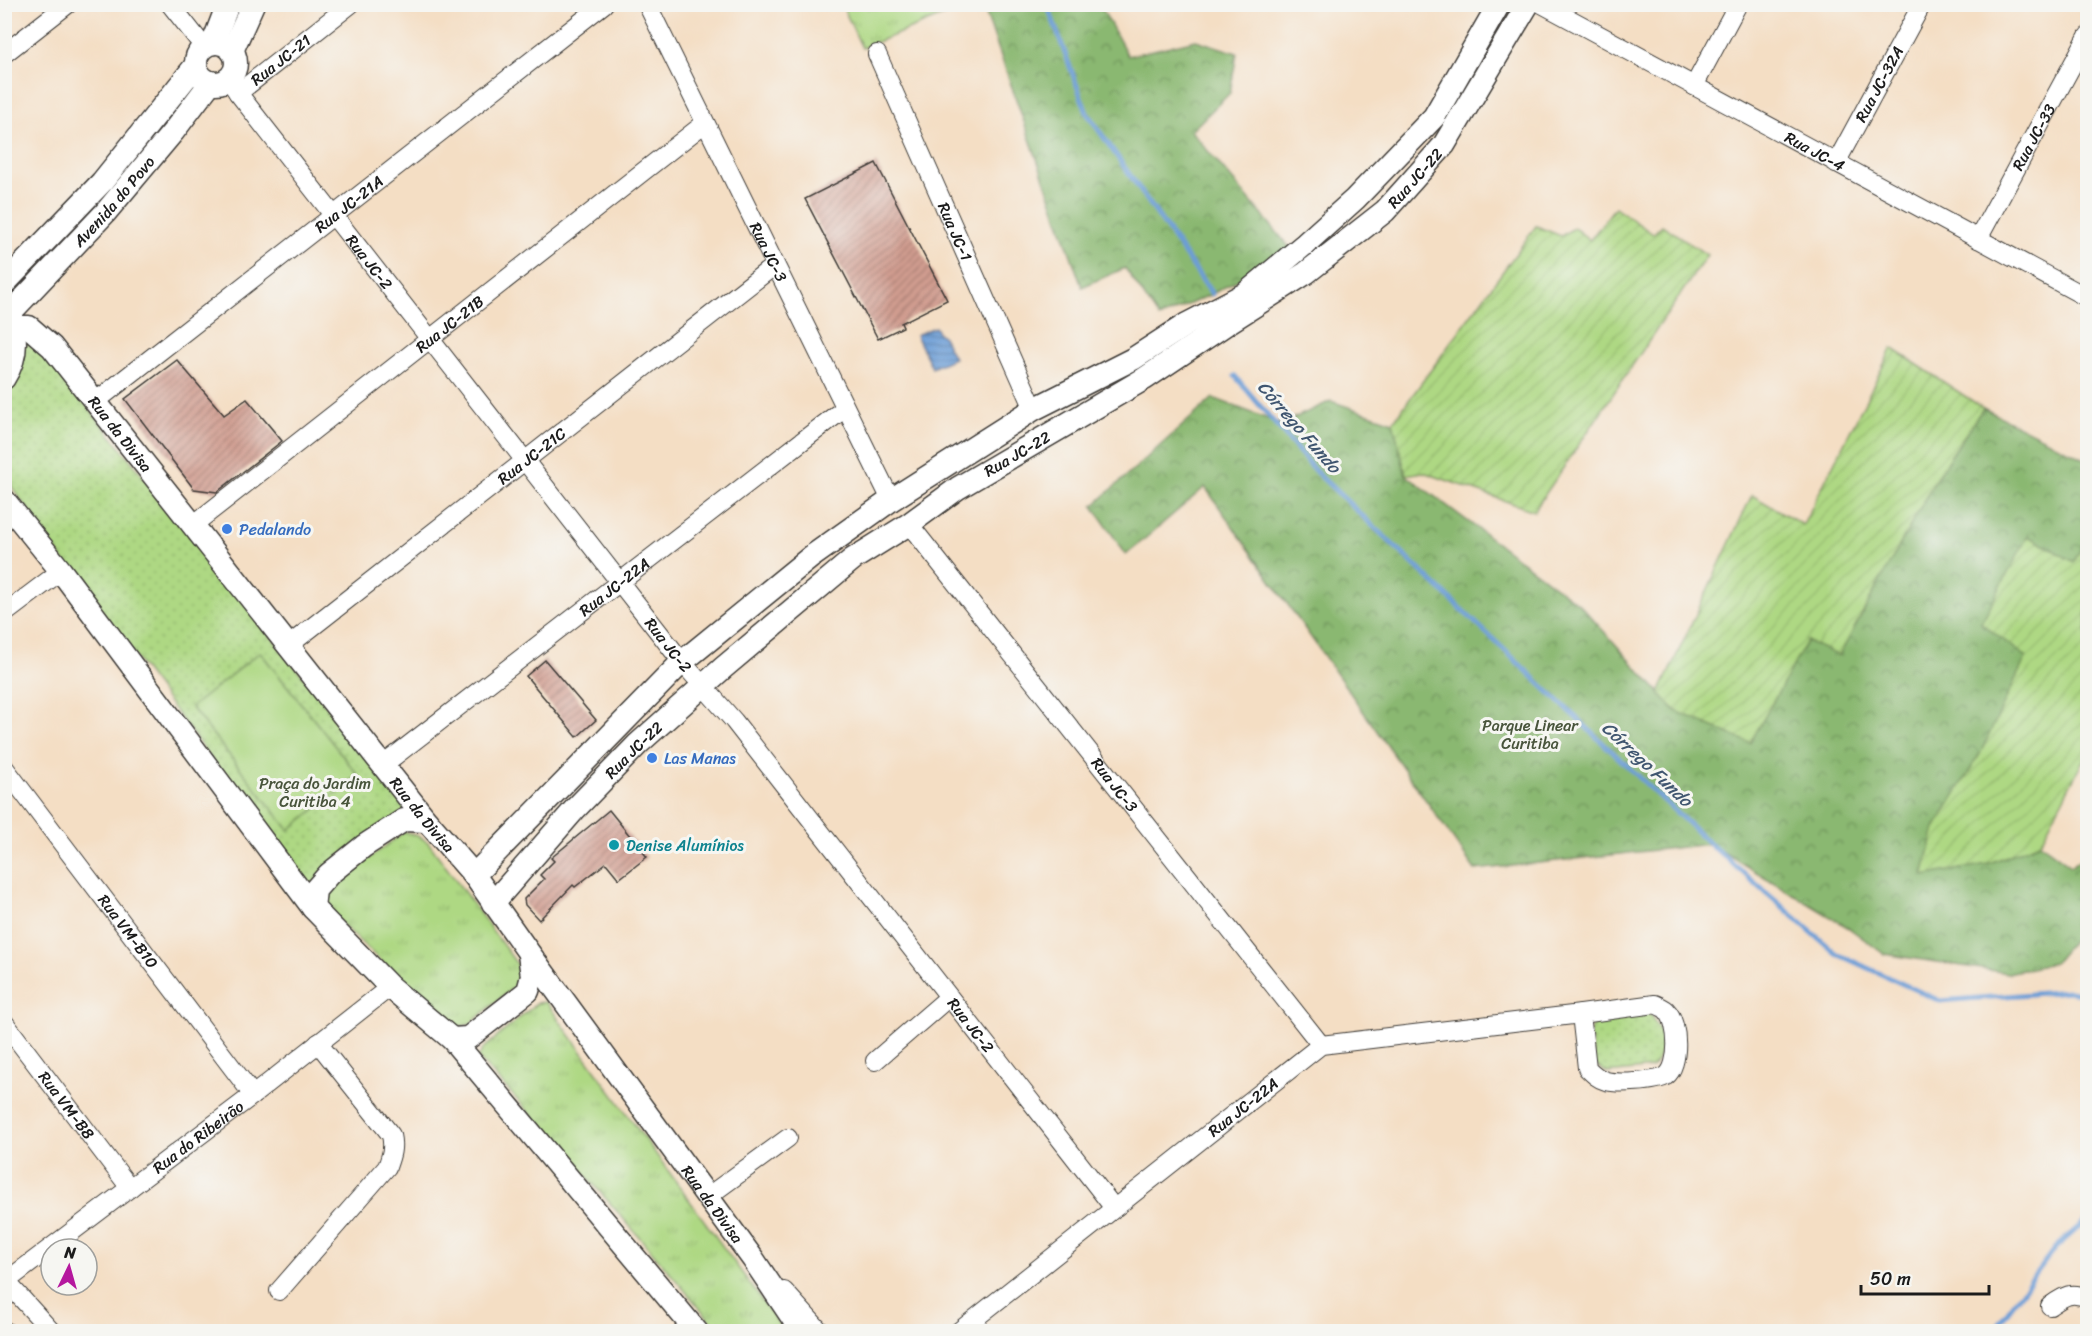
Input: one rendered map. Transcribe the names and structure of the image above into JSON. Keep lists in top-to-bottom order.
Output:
{
  "streets": {
    "main road": ["Rua JC-22", "Avenida do Povo", "Rua da Divisa"],
    "street": [
      "Rua JC-21",
      "Rua JC-32A",
      "Rua JC-33",
      "Rua JC-4",
      "Rua JC-21A",
      "Rua JC-1",
      "Rua JC-3",
      "Rua JC-2",
      "Rua JC-21B",
      "Rua JC-21C",
      "Rua JC-22A",
      "Rua VM-B10",
      "Rua VM-B8",
      "Rua do Ribeirão"
    ]
  },
  "crossings": [
    ["Rua JC-21", "Avenida do Povo"],
    ["Rua JC-21", "Rua JC-2"],
    ["Rua JC-32A", "Rua JC-4"],
    ["Rua JC-33", "Rua JC-4"],
    ["Rua JC-22", "Rua JC-1"],
    ["Rua JC-22", "Rua JC-3"],
    ["Rua JC-22", "Rua JC-2"],
    ["Rua JC-22", "Rua da Divisa"],
    ["Avenida do Povo", "Rua JC-2"],
    ["Avenida do Povo", "Rua da Divisa"],
    ["Rua JC-21A", "Rua JC-2"],
    ["Rua JC-21A", "Rua da Divisa"],
    ["Rua JC-3", "Rua JC-21B"],
    ["Rua JC-3", "Rua JC-21C"],
    ["Rua JC-3", "Rua JC-22A"],
    ["Rua JC-2", "Rua JC-21B"],
    ["Rua JC-2", "Rua JC-21C"],
    ["Rua JC-2", "Rua JC-22A"],
    ["Rua JC-21B", "Rua da Divisa"],
    ["Rua da Divisa", "Rua JC-21C"],
    ["Rua da Divisa", "Rua JC-22A"],
    ["Rua VM-B10", "Rua do Ribeirão"],
    ["Rua VM-B8", "Rua do Ribeirão"]
  ],
  "water": ["Córrego Fundo"],
  "parks": ["Parque Linear Curitiba", "Praça do Jardim Curitiba 4"],
  "places": ["Pedalando", "Las Manas", "Denise Alumínios"],
  "scale_bar": "50 m",
  "north": "top"
}
